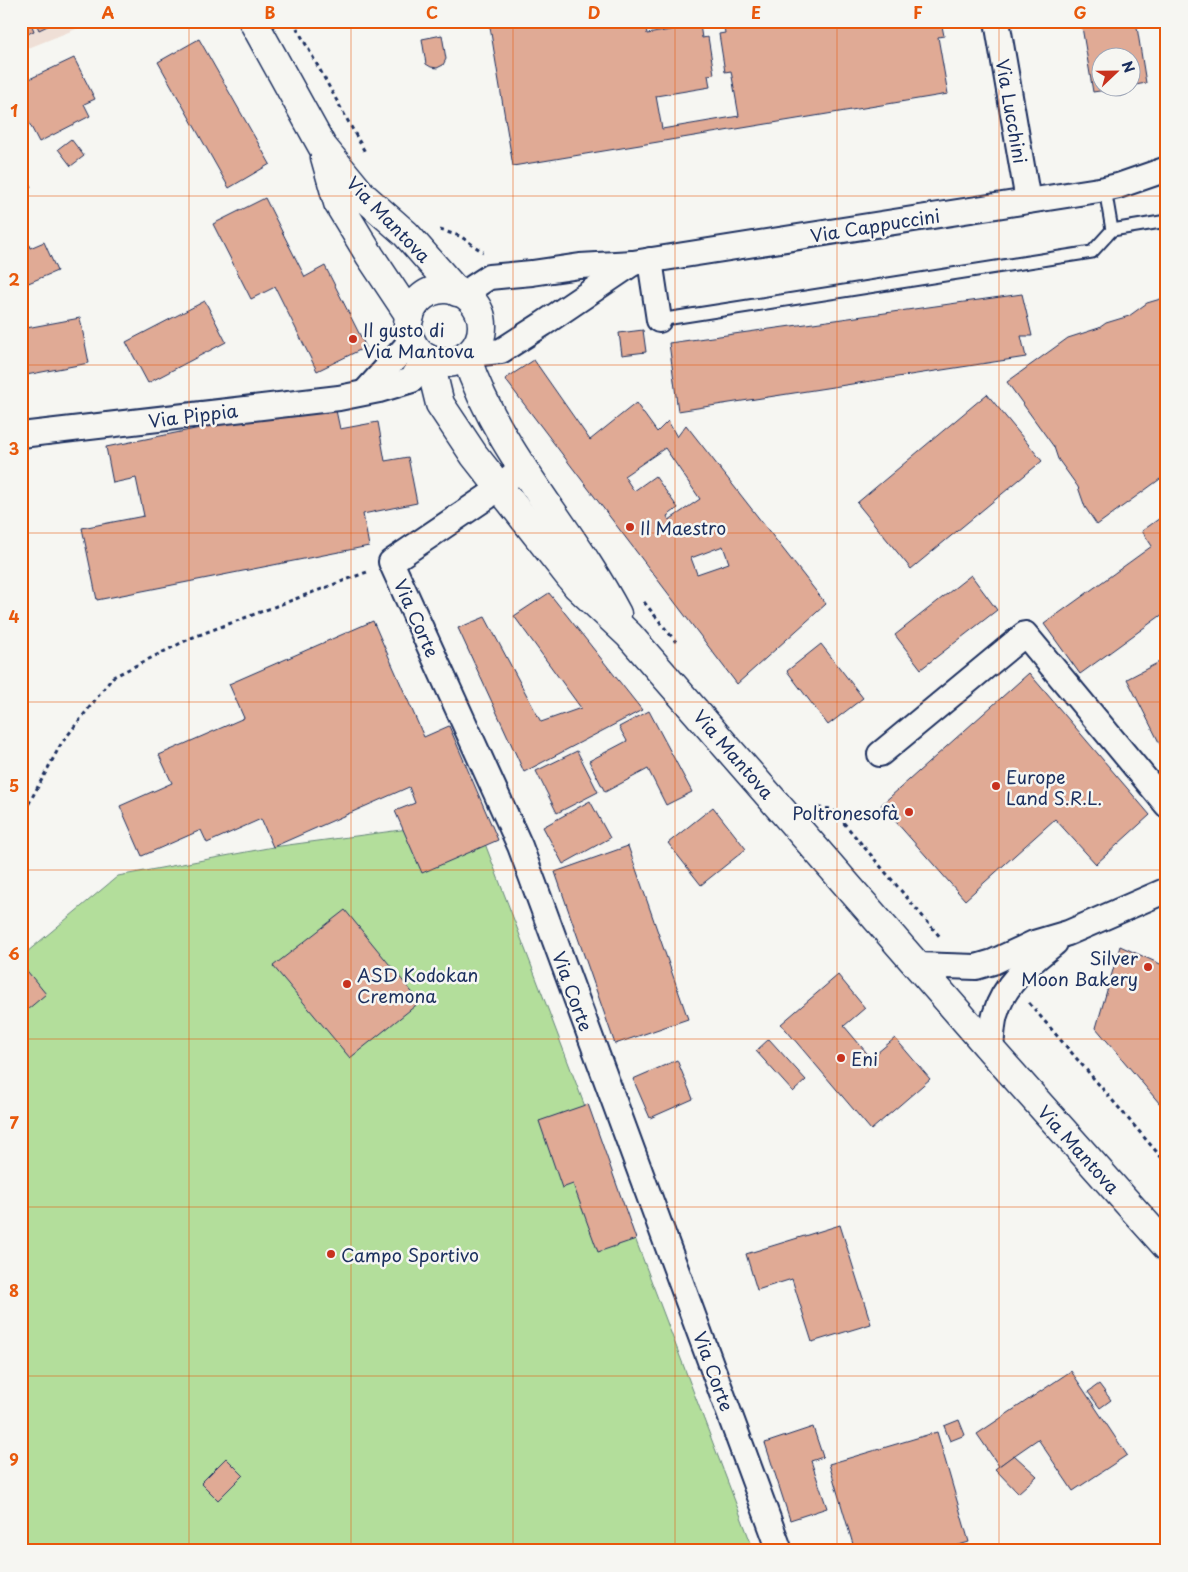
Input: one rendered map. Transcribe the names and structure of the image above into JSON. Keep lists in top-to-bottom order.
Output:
{
  "streets": {
    "main road": ["Via Mantova"],
    "street": [
      "Via Lucchini",
      "Via Cappuccini",
      "Via Pippia",
      "Via Corte"
    ]
  },
  "crossings": [
    ["Via Lucchini", "Via Cappuccini"],
    ["Via Mantova", "Via Cappuccini"],
    ["Via Mantova", "Via Pippia"],
    ["Via Mantova", "Via Corte"],
    ["Via Cappuccini", "Via Pippia"]
  ],
  "places": [
    "Il gusto di Via Mantova",
    "Il Maestro",
    "Europe Land S.R.L.",
    "Poltronesofà",
    "Silver Moon Bakery",
    "ASD Kodokan Cremona",
    "Eni",
    "Campo Sportivo"
  ],
  "north": "right",
  "grid": {
    "columns": [
      "A",
      "B",
      "C",
      "D",
      "E",
      "F",
      "G"
    ],
    "rows": [
      "1",
      "2",
      "3",
      "4",
      "5",
      "6",
      "7",
      "8",
      "9"
    ]
  }
}
